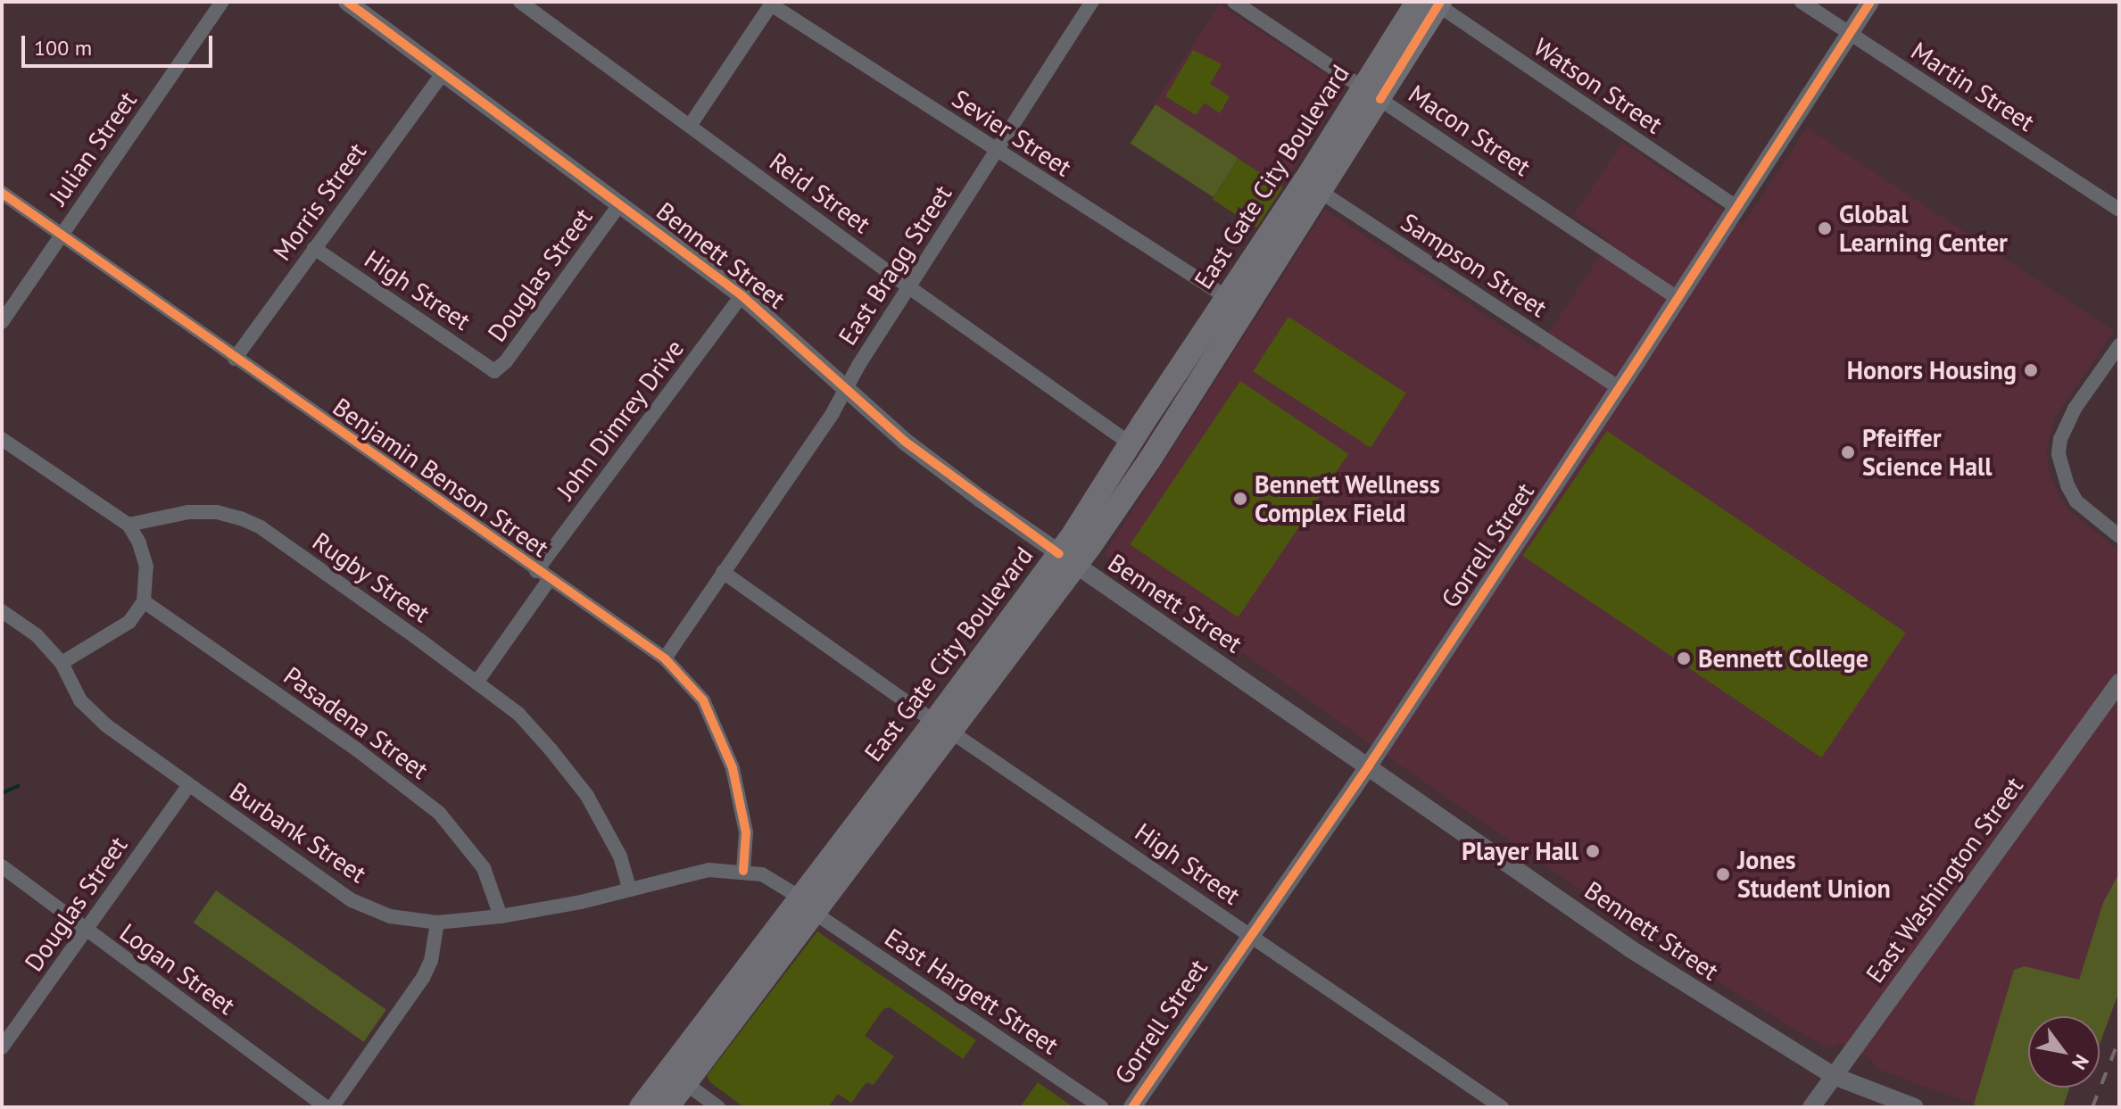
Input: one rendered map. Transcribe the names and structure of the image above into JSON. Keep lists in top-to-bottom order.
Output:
{
  "streets": {
    "main road": ["East Gate City Boulevard"],
    "street": [
      "Watson Street",
      "Martin Street",
      "Macon Street",
      "Sevier Street",
      "Julian Street",
      "Reid Street",
      "Morris Street",
      "Bennett Street",
      "East Bragg Street",
      "Sampson Street",
      "Douglas Street",
      "High Street",
      "John Dimrey Drive",
      "Benjamin Benson Street",
      "Gorrell Street",
      "Rugby Street",
      "Pasadena Street",
      "Burbank Street",
      "East Washington Street",
      "Logan Street",
      "East Hargett Street"
    ]
  },
  "crossings": [
    ["Watson Street", "East Gate City Boulevard"],
    ["Watson Street", "Gorrell Street"],
    ["Martin Street", "Gorrell Street"],
    ["Macon Street", "East Gate City Boulevard"],
    ["Macon Street", "Gorrell Street"],
    ["Sevier Street", "East Gate City Boulevard"],
    ["Sevier Street", "East Bragg Street"],
    ["Julian Street", "Benjamin Benson Street"],
    ["East Gate City Boulevard", "Reid Street"],
    ["East Gate City Boulevard", "Bennett Street"],
    ["East Gate City Boulevard", "Sampson Street"],
    ["East Gate City Boulevard", "High Street"],
    ["East Gate City Boulevard", "Burbank Street"],
    ["East Gate City Boulevard", "East Hargett Street"],
    ["Reid Street", "East Bragg Street"],
    ["Morris Street", "Bennett Street"],
    ["Morris Street", "High Street"],
    ["Morris Street", "Benjamin Benson Street"],
    ["Bennett Street", "East Bragg Street"],
    ["Bennett Street", "Douglas Street"],
    ["Bennett Street", "John Dimrey Drive"],
    ["Bennett Street", "Gorrell Street"],
    ["Bennett Street", "East Washington Street"],
    ["East Bragg Street", "High Street"],
    ["East Bragg Street", "Benjamin Benson Street"],
    ["Sampson Street", "Gorrell Street"],
    ["Douglas Street", "High Street"],
    ["Douglas Street", "Burbank Street"],
    ["Douglas Street", "Logan Street"],
    ["High Street", "Gorrell Street"],
    ["John Dimrey Drive", "Benjamin Benson Street"],
    ["Benjamin Benson Street", "Burbank Street"],
    ["Rugby Street", "Burbank Street"],
    ["Pasadena Street", "Burbank Street"],
    ["Burbank Street", "East Hargett Street"]
  ],
  "places": [
    "Global Learning Center",
    "Honors Housing",
    "Pfeiffer Science Hall",
    "Bennett Wellness Complex Field",
    "Bennett College",
    "Player Hall",
    "Jones Student Union"
  ],
  "scale_bar": "100 m",
  "north": "bottom right"
}
